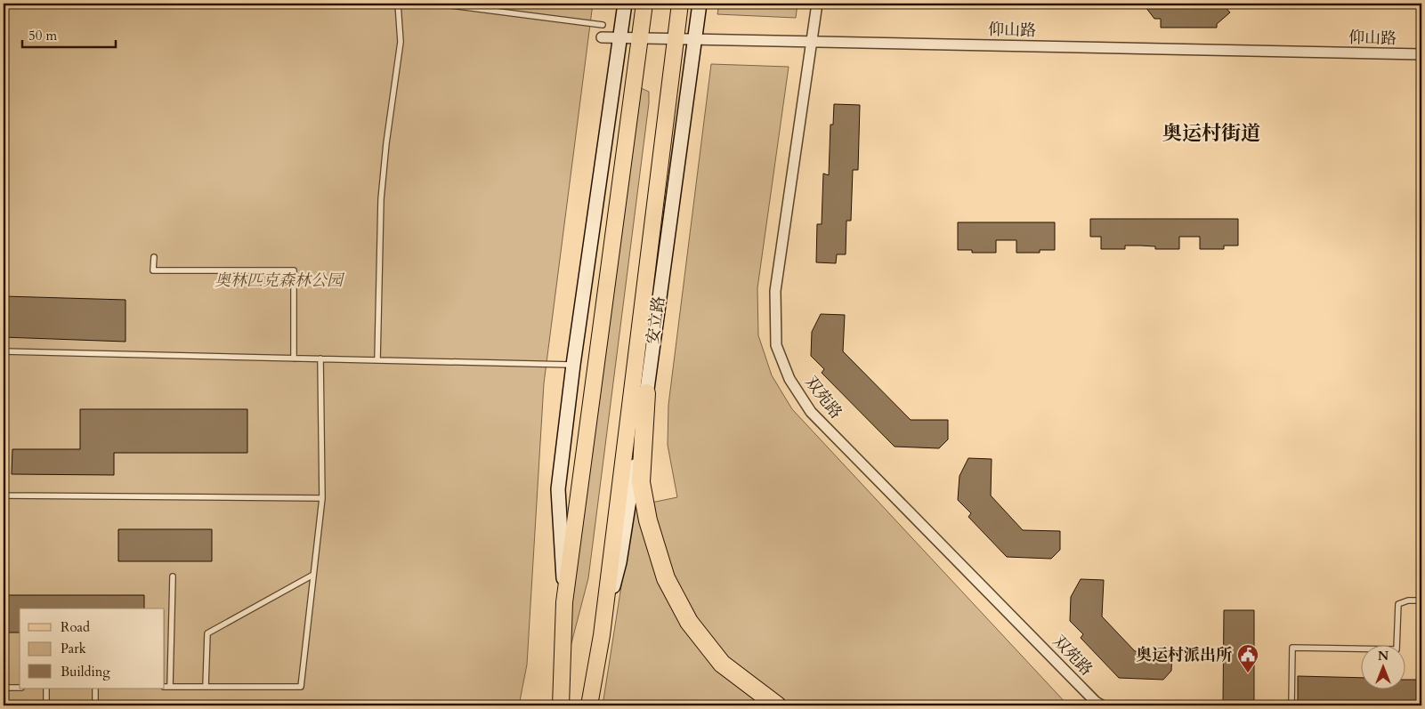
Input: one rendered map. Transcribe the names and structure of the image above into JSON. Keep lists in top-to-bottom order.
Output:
{
  "streets": {
    "main road": ["安立路"],
    "street": ["仰山路", "双苑路"]
  },
  "crossings": [
    ["仰山路", "安立路"],
    ["仰山路", "双苑路"]
  ],
  "districts": ["奥运村街道"],
  "parks": ["奥林匹克森林公园"],
  "places": {
    "public building": ["奥运村派出所"]
  },
  "legend": ["Road", "Park", "Building"],
  "scale_bar": "50 m",
  "north": "top"
}
